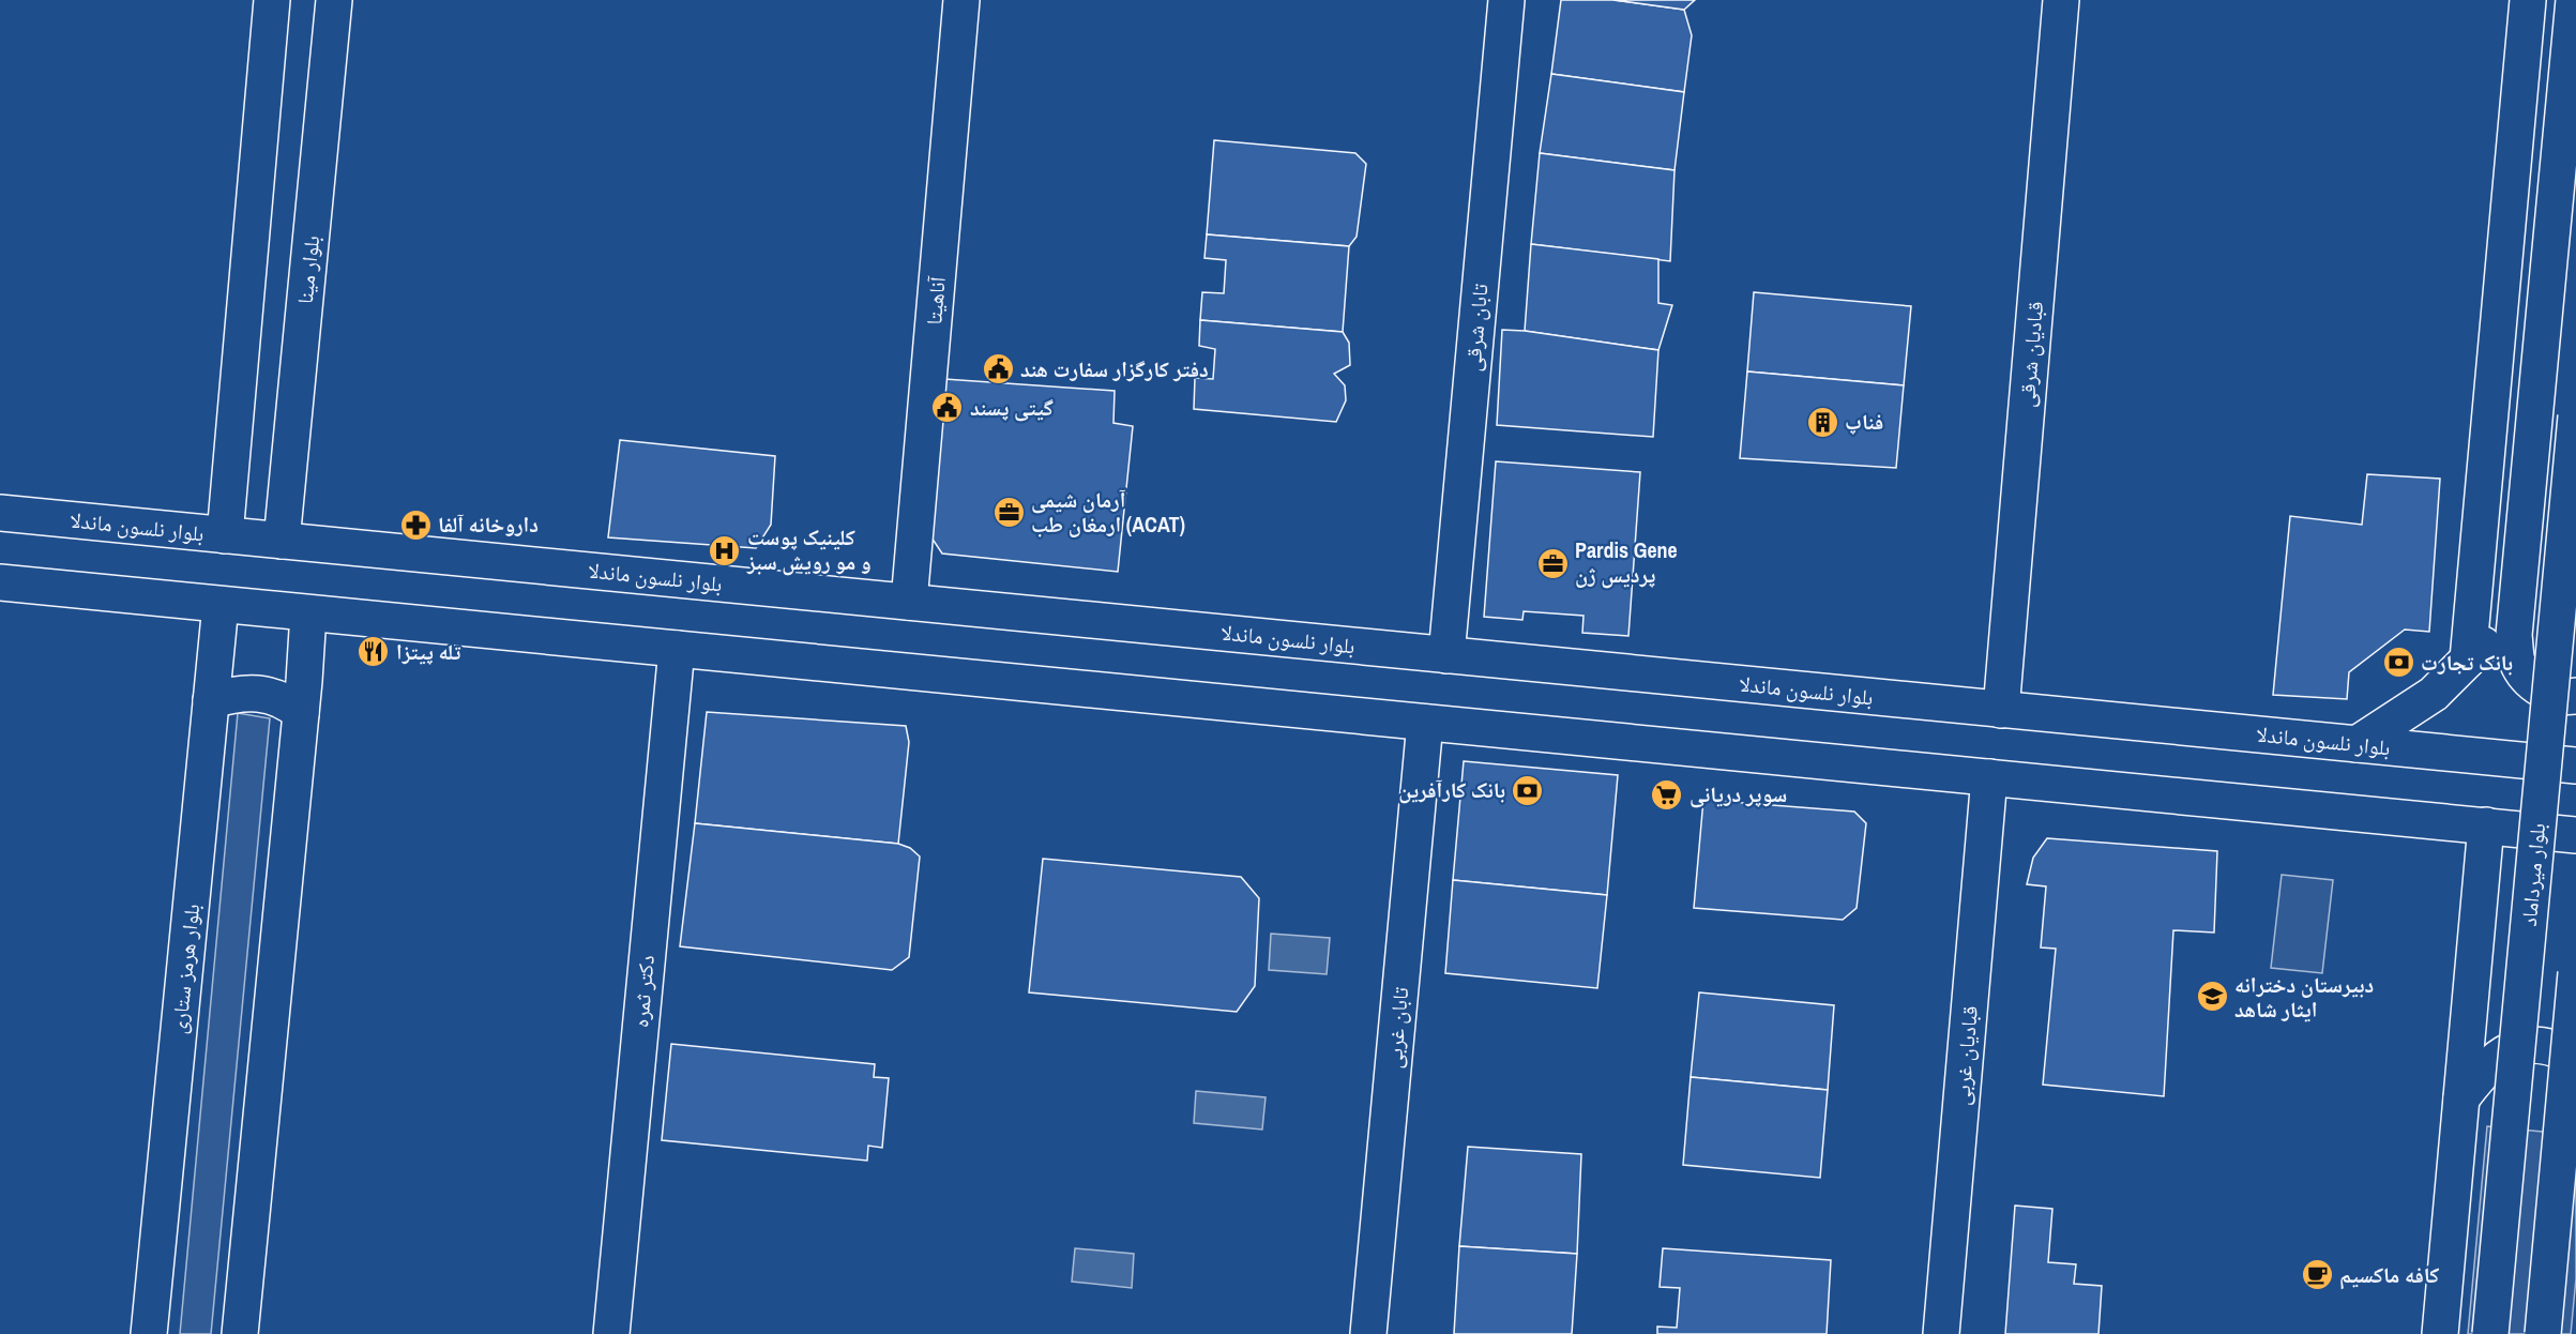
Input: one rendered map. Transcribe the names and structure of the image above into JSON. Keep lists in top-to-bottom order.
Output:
{
  "streets": {
    "main road": [
      "بلوار مینا",
      "آناهیتا",
      "تابان شرقی",
      "قبادیان شرقی",
      "بلوار نلسون ماندلا",
      "بلوار میرداماد",
      "بلوار هرمز ستاری",
      "دکتر ثمره",
      "تابان غربی",
      "قبادیان غربی"
    ]
  },
  "crossings": [
    ["بلوار مینا", "بلوار نلسون ماندلا"],
    ["آناهیتا", "بلوار نلسون ماندلا"],
    ["تابان شرقی", "بلوار نلسون ماندلا"],
    ["قبادیان شرقی", "بلوار نلسون ماندلا"]
  ],
  "places": {
    "public building": ["دفتر کارگزار سفارت هند", "گیتی پسند"],
    "building": ["فناپ"],
    "office": ["آرمان شیمی ارمغان طب (ACAT)", "Pardis Gene پردیس ژن"],
    "pharmacy": ["داروخانه آلفا"],
    "hospital": ["کلینیک پوست و مو رویش سبز"],
    "restaurant": ["تله پیتزا"],
    "bank": ["بانک تجارت", "بانک کارآفرین"],
    "supermarket": ["سوپر دریانی"],
    "school or university": ["دبیرستان دخترانه ایثار شاهد"],
    "cafe": ["کافه ماکسیم"]
  }
}
